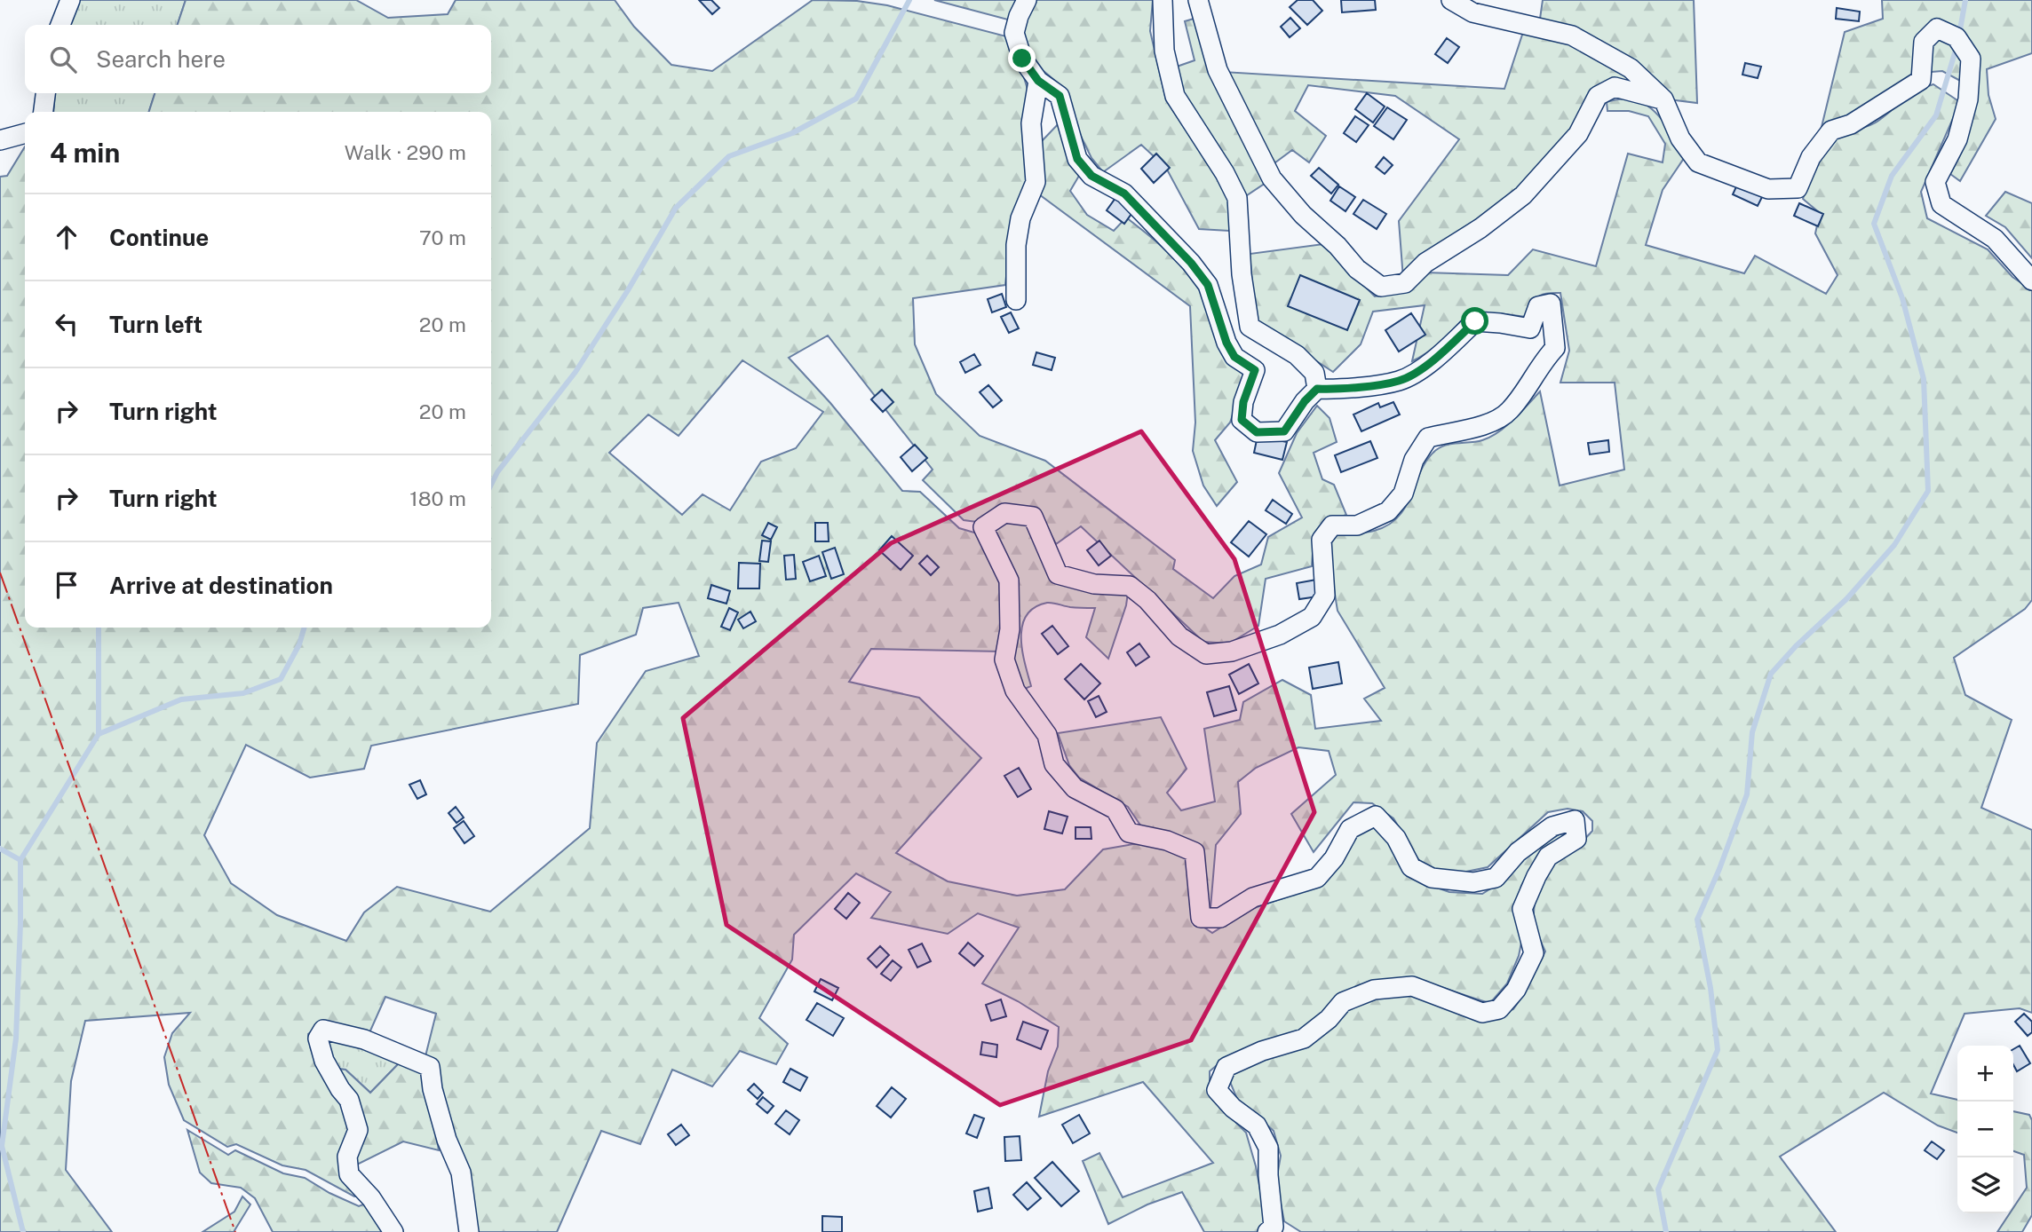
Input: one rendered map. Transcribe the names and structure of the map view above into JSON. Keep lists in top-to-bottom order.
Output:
{
  "page": {
    "search": "Search here",
    "heading": ["4 min", "Walk · 290 m"],
    "list": [
      ["Continue", "70 m"],
      ["Turn left", "20 m"],
      ["Turn right", "20 m"],
      ["Turn right", "180 m"],
      "Arrive at destination"
    ],
    "map_buttons": ["+", "−"]
  }
}
